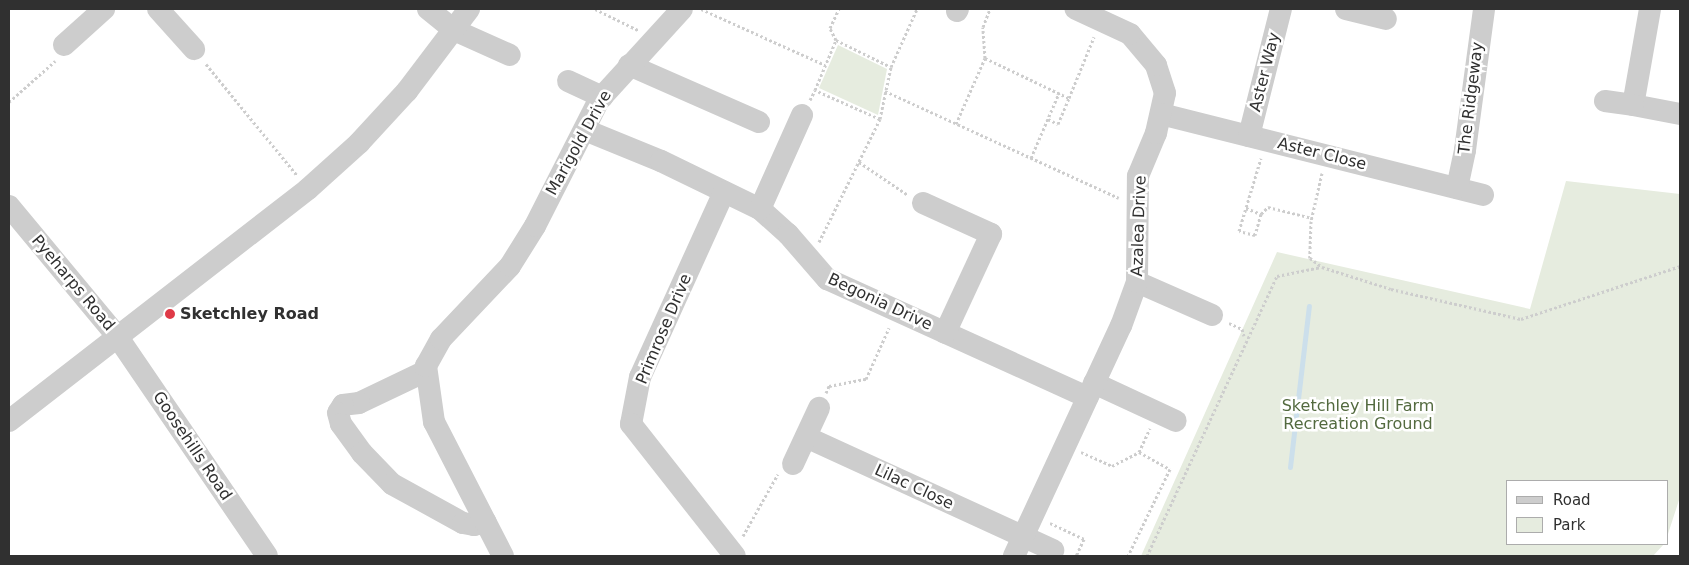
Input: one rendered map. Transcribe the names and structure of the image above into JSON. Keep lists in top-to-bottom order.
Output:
{
  "streets": {
    "street": [
      "Aster Way",
      "The Ridgeway",
      "Marigold Drive",
      "Aster Close",
      "Azalea Drive",
      "Pyeharps Road",
      "Begonia Drive",
      "Primrose Drive",
      "Goosehills Road",
      "Lilac Close"
    ]
  },
  "crossings": [
    ["Aster Way", "Aster Close"],
    ["The Ridgeway", "Aster Close"],
    ["Marigold Drive", "Begonia Drive"],
    ["Aster Close", "Azalea Drive"],
    ["Azalea Drive", "Begonia Drive"],
    ["Azalea Drive", "Lilac Close"],
    ["Pyeharps Road", "Goosehills Road"],
    ["Begonia Drive", "Primrose Drive"]
  ],
  "parks": ["Sketchley Hill Farm Recreation Ground"],
  "places": ["Sketchley Road"],
  "legend": ["Road", "Park"]
}
